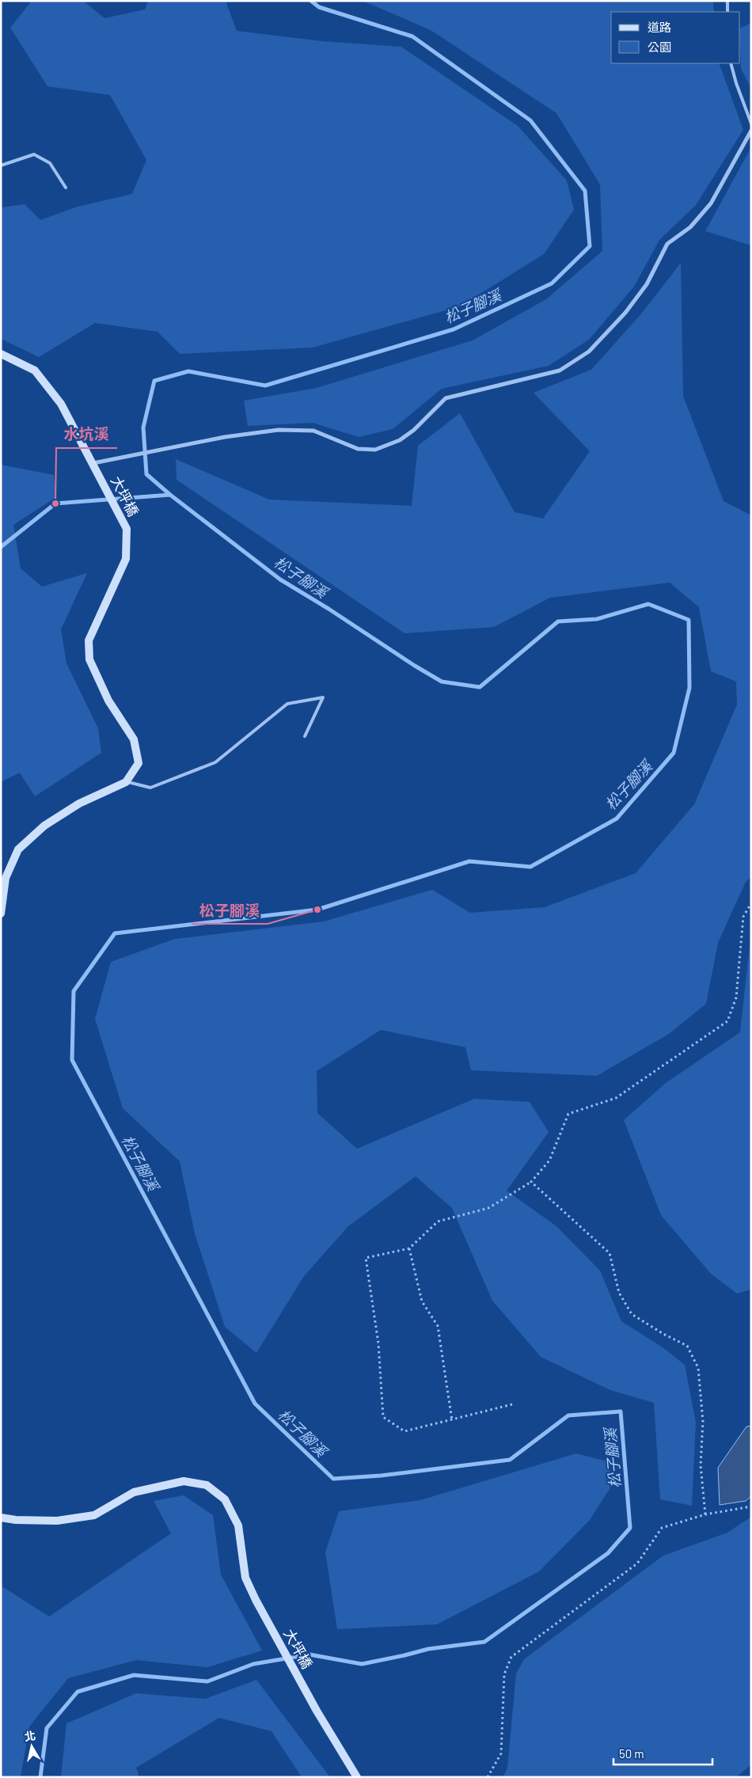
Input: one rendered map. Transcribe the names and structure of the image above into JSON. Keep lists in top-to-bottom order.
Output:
{
  "streets": {
    "street": ["大坪橋"]
  },
  "water": ["松子腳溪"],
  "places": ["水坑溪", "松子腳溪"],
  "legend": ["道路", "公園"],
  "scale_bar": "50 m",
  "north": "top"
}
